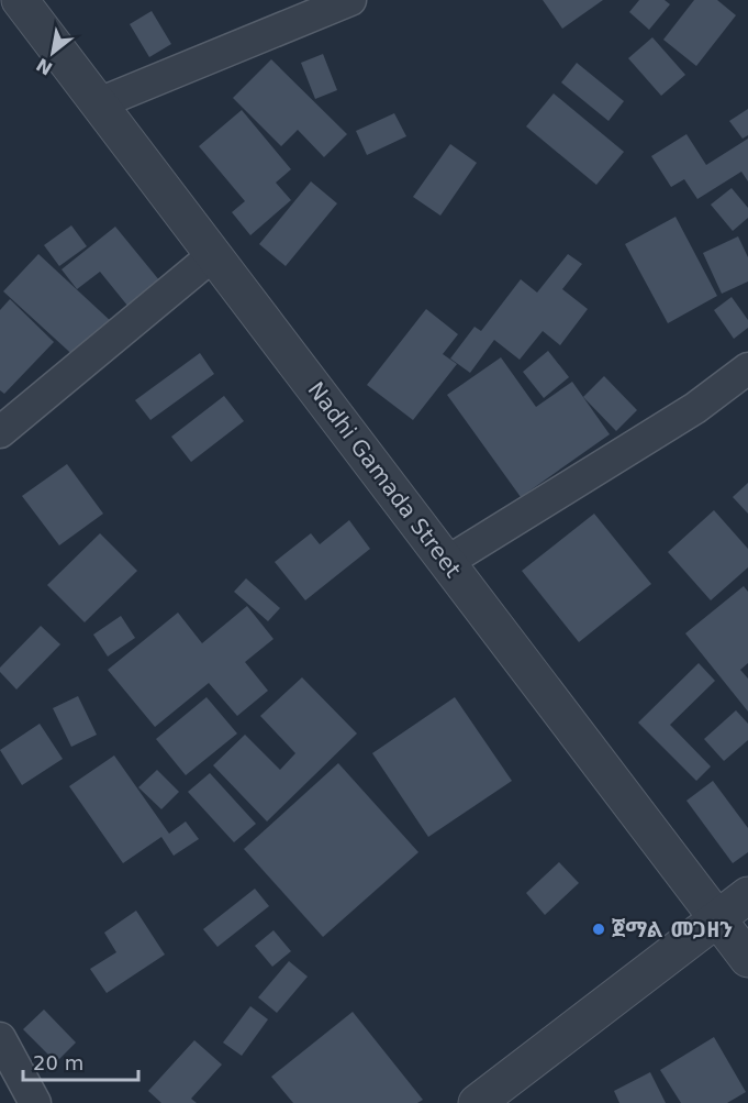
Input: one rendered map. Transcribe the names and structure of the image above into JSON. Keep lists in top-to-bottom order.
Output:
{
  "streets": {
    "street": ["Nadhi Gamada Street"]
  },
  "places": ["ጀማል መጋዘን"],
  "scale_bar": "20 m",
  "north": "bottom left"
}
